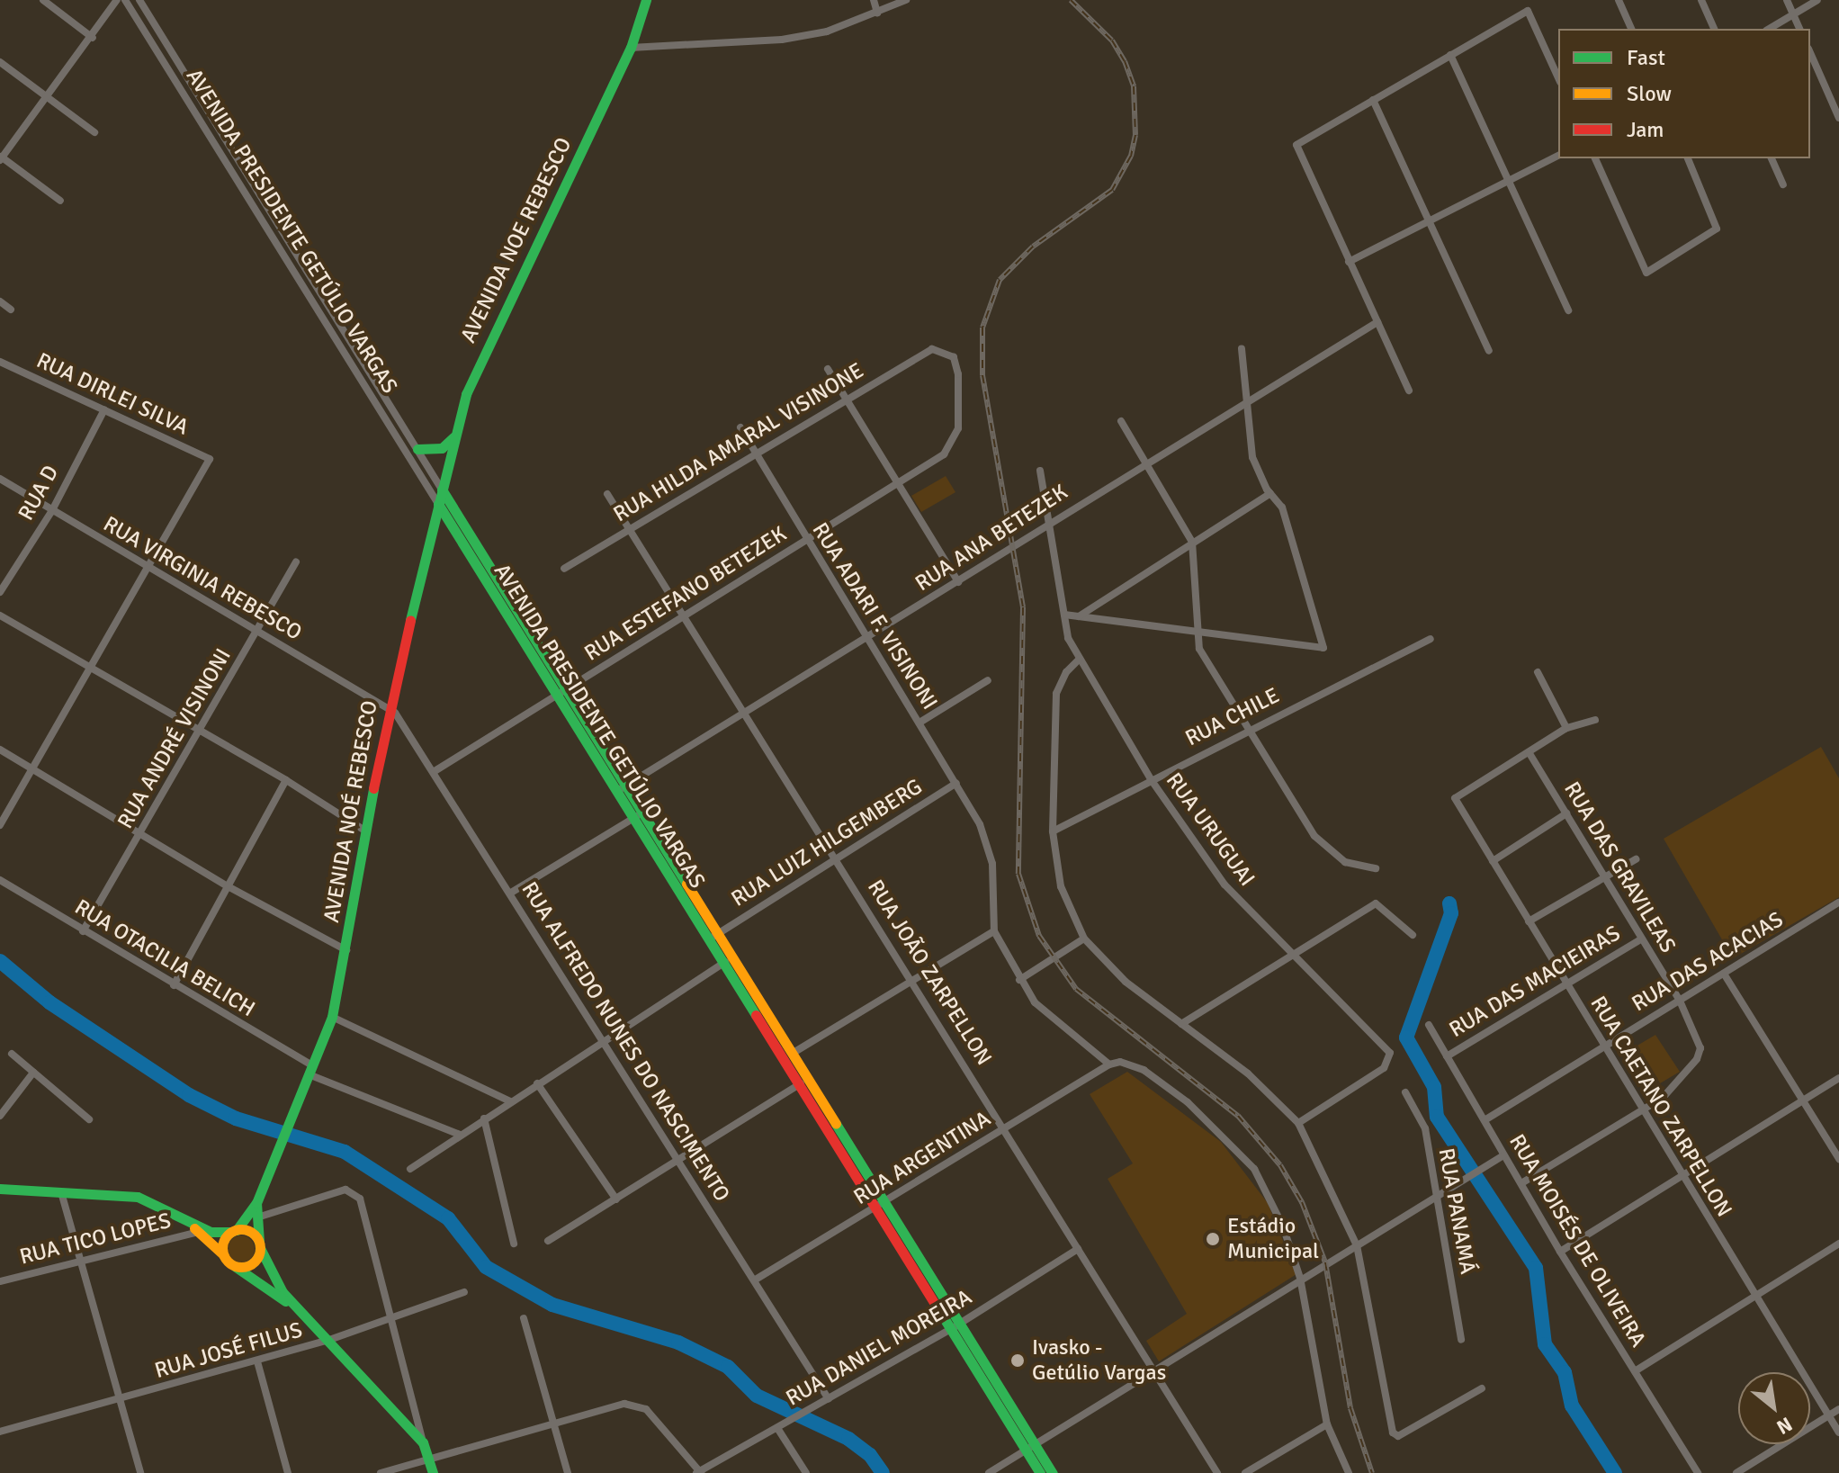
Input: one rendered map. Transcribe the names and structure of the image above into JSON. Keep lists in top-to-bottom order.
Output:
{
  "streets": {
    "main road": ["AVENIDA PRESIDENTE GETÚLIO VARGAS", "AVENIDA NOE REBESCO", "AVENIDA NOÉ REBESCO"],
    "street": [
      "RUA DIRLEI SILVA",
      "RUA HILDA AMARAL VISINONE",
      "RUA D",
      "RUA ANA BETEZEK",
      "RUA VIRGINIA REBESCO",
      "RUA ESTEFANO BETEZEK",
      "RUA ADARI F. VISINONI",
      "RUA CHILE",
      "RUA ANDRÉ VISINONI",
      "RUA URUGUAI",
      "RUA LUIZ HILGEMBERG",
      "RUA DAS GRAVILEAS",
      "RUA OTACILIA BELICH",
      "RUA DAS ACACIAS",
      "RUA JOÃO ZARPELLON",
      "RUA DAS MACIEIRAS",
      "RUA ALFREDO NUNES DO NASCIMENTO",
      "RUA CAETANO ZARPELLON",
      "RUA ARGENTINA",
      "RUA PANAMÁ",
      "RUA TICO LOPES",
      "RUA MOISÉS DE OLIVEIRA",
      "RUA DANIEL MOREIRA",
      "RUA JOSÉ FILUS"
    ]
  },
  "crossings": [
    ["AVENIDA PRESIDENTE GETÚLIO VARGAS", "AVENIDA NOE REBESCO"],
    ["AVENIDA PRESIDENTE GETÚLIO VARGAS", "RUA ANA BETEZEK"],
    ["AVENIDA PRESIDENTE GETÚLIO VARGAS", "RUA ESTEFANO BETEZEK"],
    ["AVENIDA PRESIDENTE GETÚLIO VARGAS", "AVENIDA NOÉ REBESCO"],
    ["AVENIDA PRESIDENTE GETÚLIO VARGAS", "RUA LUIZ HILGEMBERG"],
    ["AVENIDA PRESIDENTE GETÚLIO VARGAS", "RUA ARGENTINA"],
    ["AVENIDA PRESIDENTE GETÚLIO VARGAS", "RUA DANIEL MOREIRA"],
    ["AVENIDA NOE REBESCO", "AVENIDA NOÉ REBESCO"],
    ["RUA DIRLEI SILVA", "RUA D"],
    ["RUA DIRLEI SILVA", "RUA VIRGINIA REBESCO"],
    ["RUA HILDA AMARAL VISINONE", "RUA ESTEFANO BETEZEK"],
    ["RUA HILDA AMARAL VISINONE", "RUA ADARI F. VISINONI"],
    ["RUA HILDA AMARAL VISINONE", "RUA JOÃO ZARPELLON"],
    ["RUA D", "RUA VIRGINIA REBESCO"],
    ["RUA ANA BETEZEK", "RUA ADARI F. VISINONI"],
    ["RUA ANA BETEZEK", "RUA URUGUAI"],
    ["RUA ANA BETEZEK", "RUA JOÃO ZARPELLON"],
    ["RUA VIRGINIA REBESCO", "RUA ANDRÉ VISINONI"],
    ["RUA VIRGINIA REBESCO", "AVENIDA NOÉ REBESCO"],
    ["RUA VIRGINIA REBESCO", "RUA ALFREDO NUNES DO NASCIMENTO"],
    ["RUA ESTEFANO BETEZEK", "RUA ADARI F. VISINONI"],
    ["RUA ESTEFANO BETEZEK", "RUA JOÃO ZARPELLON"],
    ["RUA ESTEFANO BETEZEK", "RUA ALFREDO NUNES DO NASCIMENTO"],
    ["RUA ADARI F. VISINONI", "RUA LUIZ HILGEMBERG"],
    ["RUA CHILE", "RUA URUGUAI"],
    ["RUA ANDRÉ VISINONI", "RUA OTACILIA BELICH"],
    ["AVENIDA NOÉ REBESCO", "RUA OTACILIA BELICH"],
    ["AVENIDA NOÉ REBESCO", "RUA ALFREDO NUNES DO NASCIMENTO"],
    ["RUA LUIZ HILGEMBERG", "RUA JOÃO ZARPELLON"],
    ["RUA DAS GRAVILEAS", "RUA DAS ACACIAS"],
    ["RUA DAS GRAVILEAS", "RUA DAS MACIEIRAS"],
    ["RUA DAS GRAVILEAS", "RUA CAETANO ZARPELLON"],
    ["RUA DAS GRAVILEAS", "RUA MOISÉS DE OLIVEIRA"],
    ["RUA DAS ACACIAS", "RUA CAETANO ZARPELLON"],
    ["RUA DAS ACACIAS", "RUA MOISÉS DE OLIVEIRA"],
    ["RUA JOÃO ZARPELLON", "RUA ARGENTINA"],
    ["RUA JOÃO ZARPELLON", "RUA DANIEL MOREIRA"],
    ["RUA DAS MACIEIRAS", "RUA CAETANO ZARPELLON"],
    ["RUA DAS MACIEIRAS", "RUA MOISÉS DE OLIVEIRA"],
    ["RUA ALFREDO NUNES DO NASCIMENTO", "RUA ARGENTINA"],
    ["RUA ALFREDO NUNES DO NASCIMENTO", "RUA DANIEL MOREIRA"]
  ],
  "places": ["Estádio Municipal", "Ivasko - Getúlio Vargas"],
  "legend": ["Fast", "Slow", "Jam"],
  "north": "bottom right"
}
